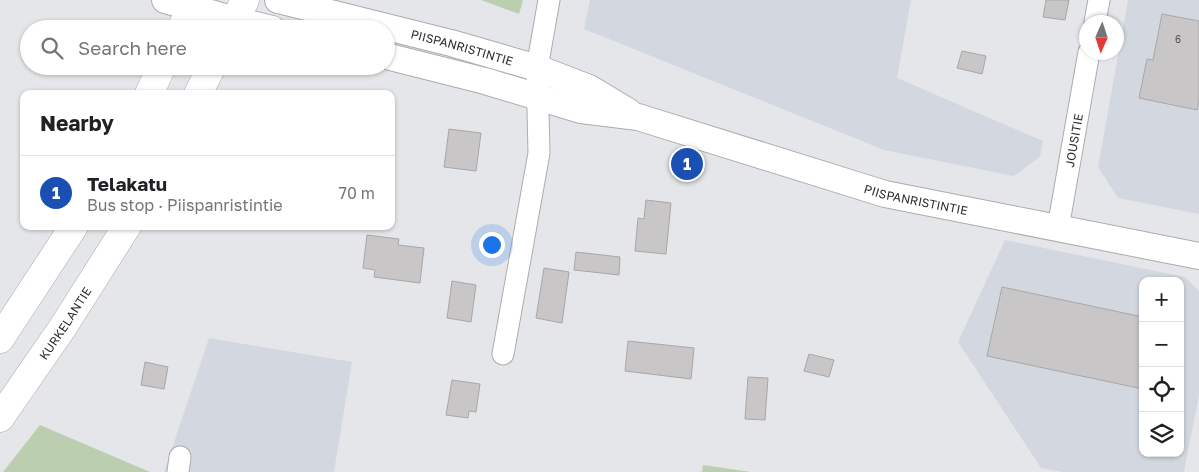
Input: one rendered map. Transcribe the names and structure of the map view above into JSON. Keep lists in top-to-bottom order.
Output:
{
  "streets": {
    "highway": ["KURKELANTIE"],
    "street": ["PIISPANRISTINTIE", "JOUSITIE"]
  },
  "crossings": [
    ["PIISPANRISTINTIE", "JOUSITIE"]
  ],
  "house_numbers": ["6"],
  "north": "bottom",
  "page": {
    "search": "Search here",
    "heading": "Nearby",
    "pins": "1",
    "list": [
      {
        "mark": "1",
        "name": "Telakatu",
        "note": "Bus stop · Piispanristintie",
        "value": "70 m"
      }
    ],
    "map_buttons": ["+", "−"]
  }
}
